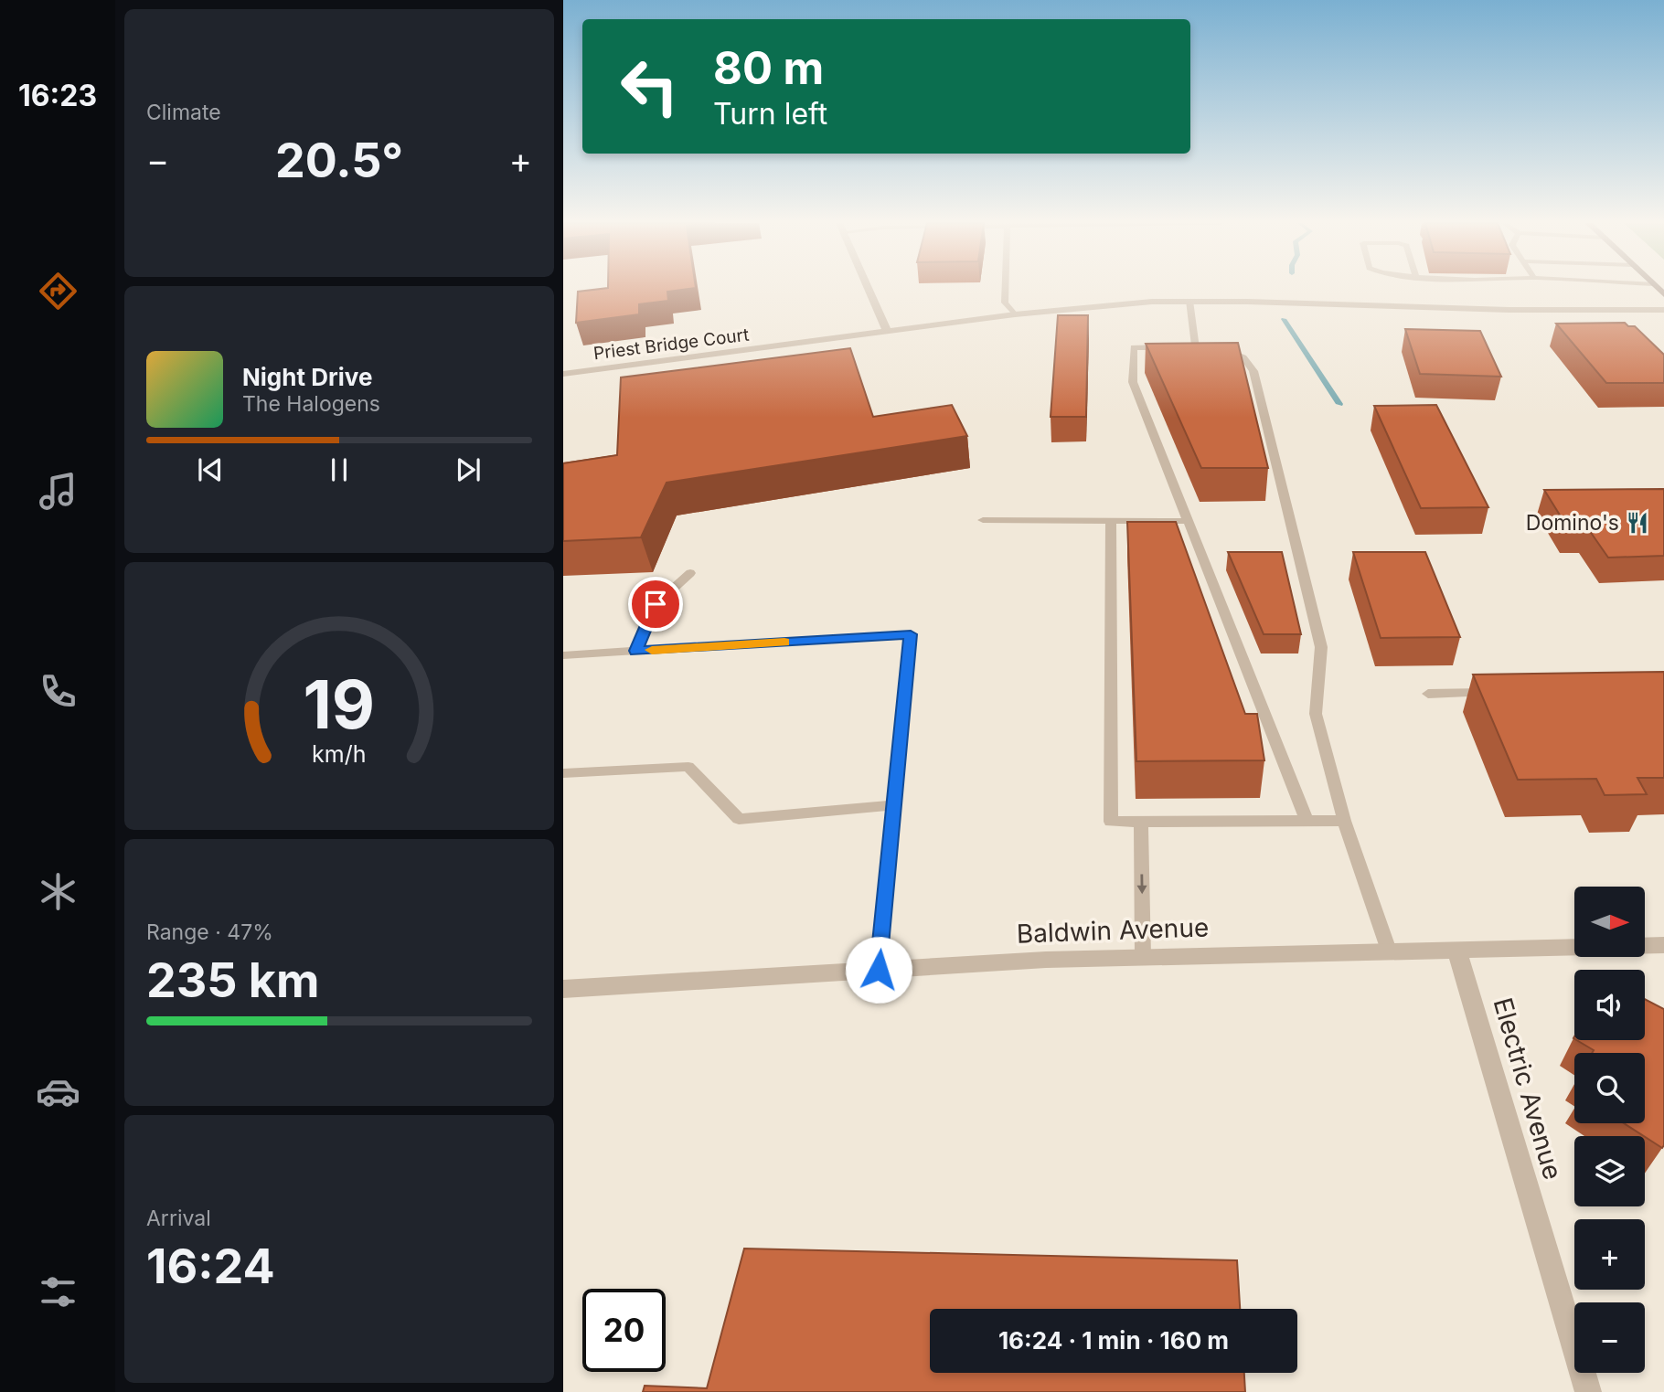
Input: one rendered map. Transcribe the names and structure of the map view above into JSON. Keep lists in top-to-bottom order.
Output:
{
  "streets": {
    "street": ["Priest Bridge Court", "Baldwin Avenue", "Electric Avenue"]
  },
  "crossings": [
    ["Baldwin Avenue", "Electric Avenue"]
  ],
  "places": {
    "restaurant": ["Domino's"]
  },
  "north": "right",
  "page": {
    "tabs": "16:23",
    "tile": [
      "Climate",
      ["Range · 47%", "235 km"],
      ["Arrival", "16:24"]
    ],
    "turn": ["80 m", "Turn left"],
    "heat": ["−", "20.5°", "+"],
    "song": ["Night Drive", "The Halogens"],
    "map_buttons": ["+", "−"],
    "limit": "20",
    "trip": "16:24 · 1 min · 160 m",
    "gauge": ["19", "km/h"]
  }
}
